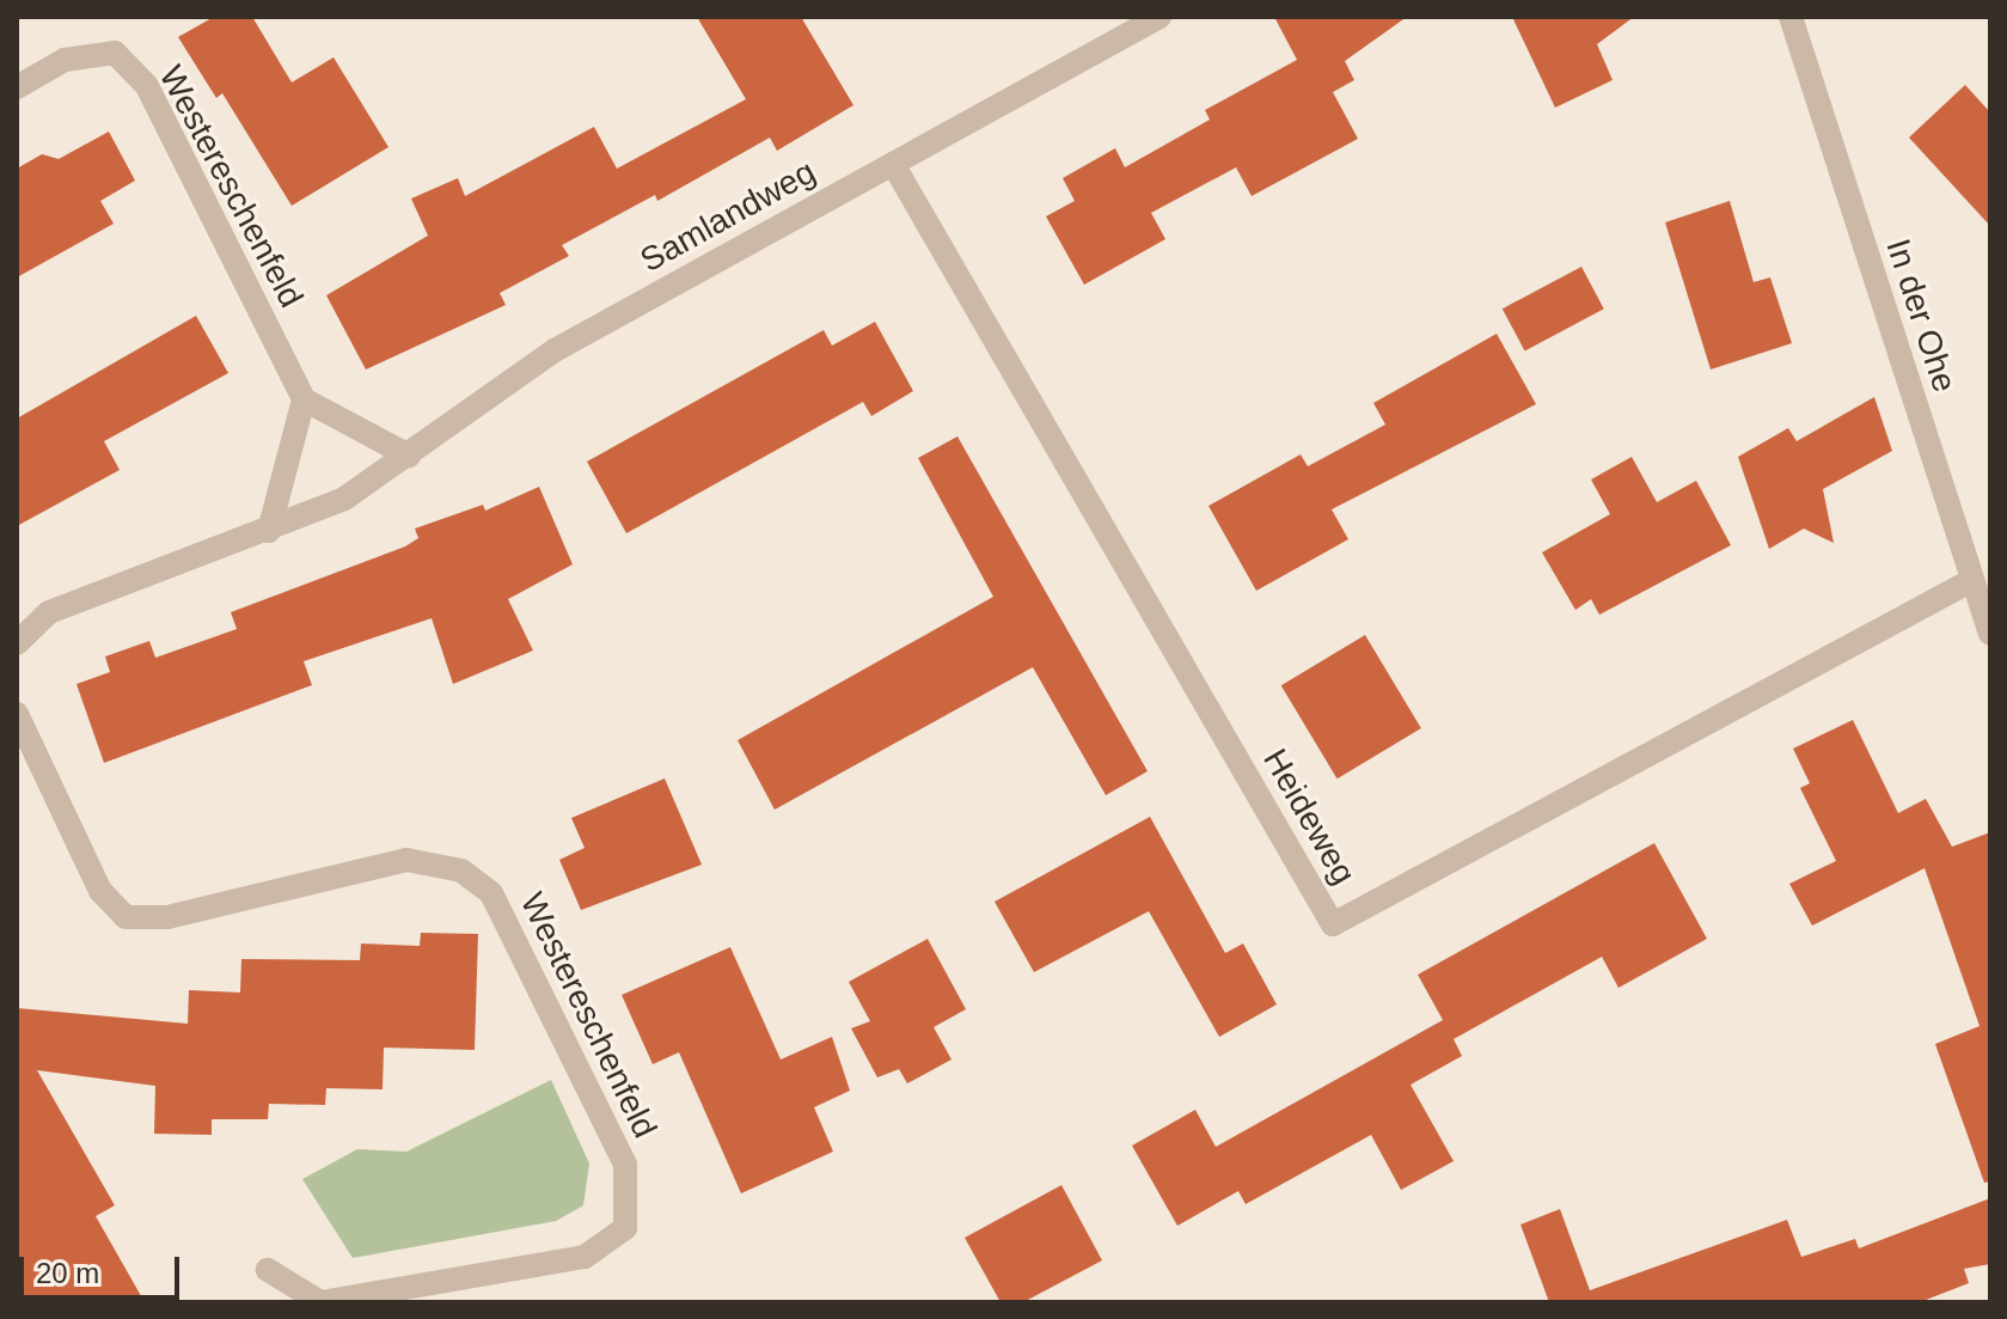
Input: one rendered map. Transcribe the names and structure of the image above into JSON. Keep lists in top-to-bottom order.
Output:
{
  "streets": {
    "street": [
      "Westereschenfeld",
      "Samlandweg",
      "In der Ohe",
      "Heideweg"
    ]
  },
  "crossings": [
    ["Samlandweg", "Heideweg"],
    ["In der Ohe", "Heideweg"]
  ],
  "scale_bar": "20 m"
}
